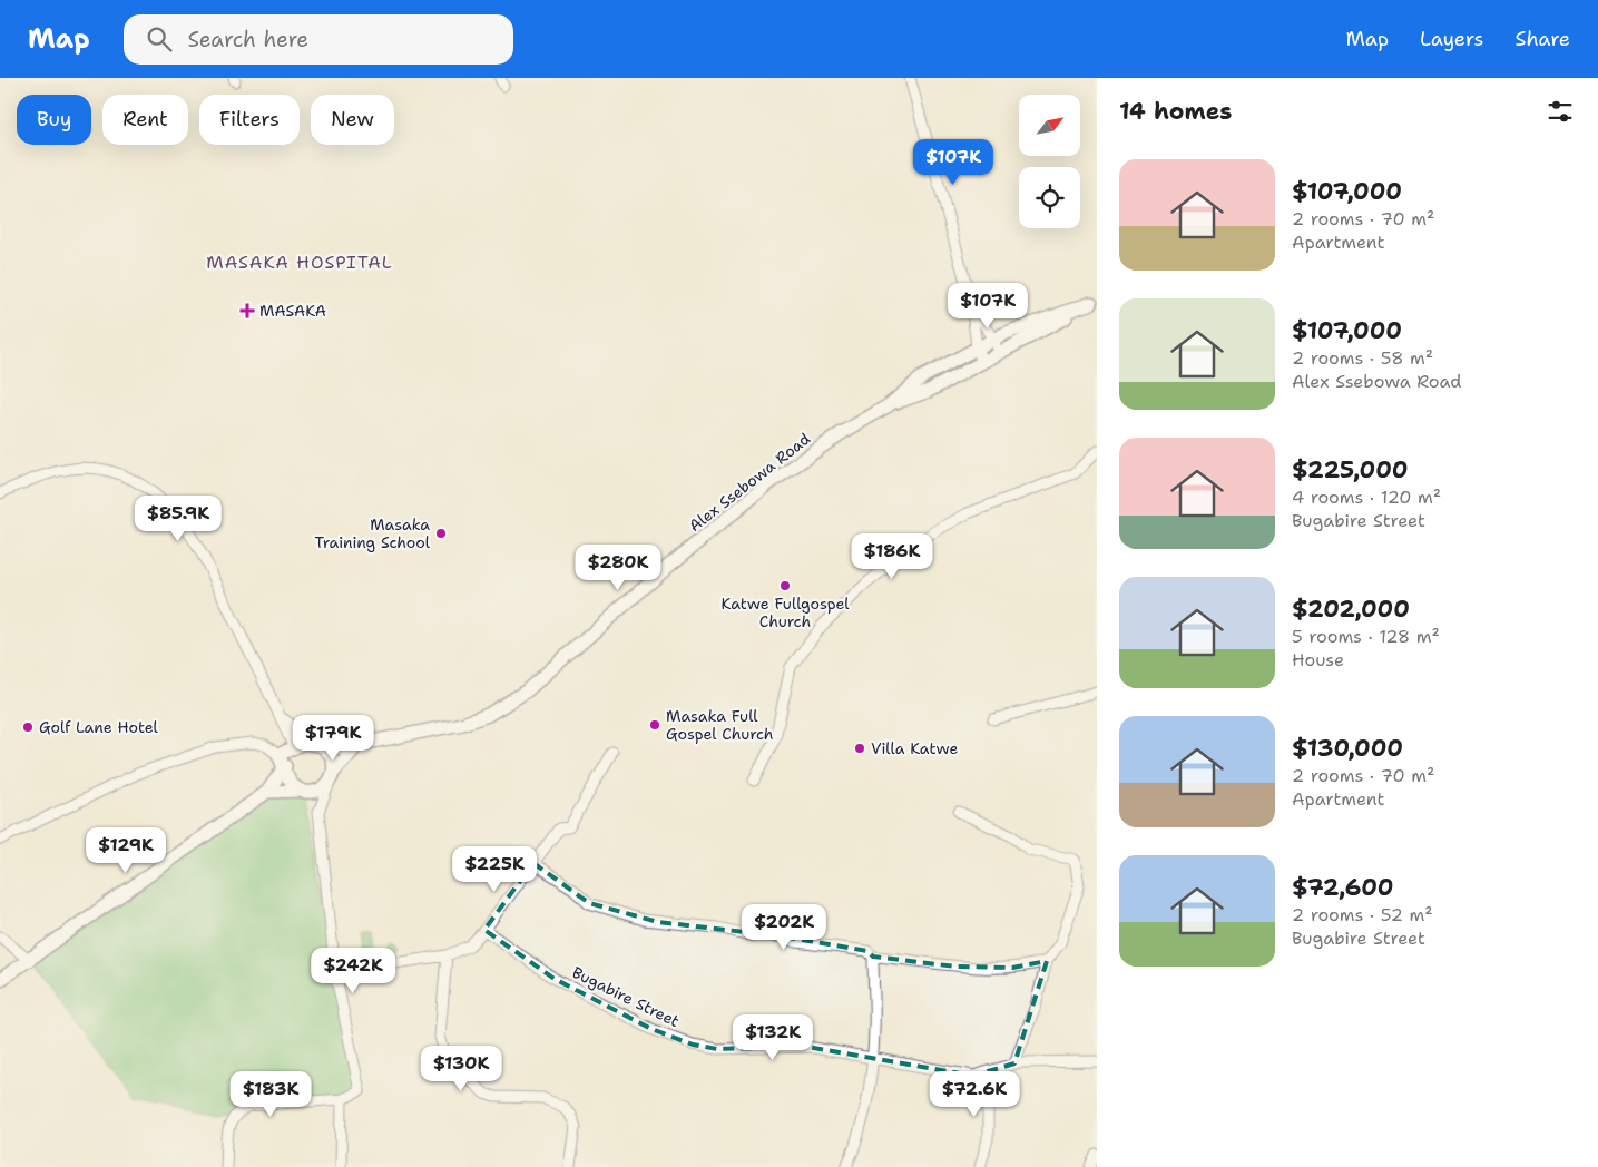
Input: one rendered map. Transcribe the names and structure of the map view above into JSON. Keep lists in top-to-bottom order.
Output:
{
  "streets": {
    "street": ["Alex Ssebowa Road", "Bugabire Street"]
  },
  "districts": ["MASAKA HOSPITAL"],
  "places": {
    "health": ["MASAKA"],
    "other": [
      "Masaka Training School",
      "Katwe Fullgospel Church",
      "Masaka Full Gospel Church",
      "Golf Lane Hotel",
      "Villa Katwe"
    ]
  },
  "north": "top right",
  "page": {
    "header": "Map",
    "search": "Search here",
    "nav": ["Map", "Layers", "Share"],
    "heading": "14 homes",
    "chip": [
      "Buy",
      "Rent",
      "Filters",
      "New"
    ],
    "price": [
      "$107K",
      "$107K",
      "$85.9K",
      "$186K",
      "$280K",
      "$179K",
      "$129K",
      "$225K",
      "$202K",
      "$242K",
      "$132K",
      "$130K",
      "$183K",
      "$72.6K"
    ],
    "list": [
      {
        "name": "$107,000",
        "note": "2 rooms · 70 m² · Apartment"
      },
      {
        "name": "$107,000",
        "note": "2 rooms · 58 m² · Alex Ssebowa Road"
      },
      {
        "name": "$225,000",
        "note": "4 rooms · 120 m² · Bugabire Street"
      },
      {
        "name": "$202,000",
        "note": "5 rooms · 128 m² · House"
      },
      {
        "name": "$130,000",
        "note": "2 rooms · 70 m² · Apartment"
      },
      {
        "name": "$72,600",
        "note": "2 rooms · 52 m² · Bugabire Street"
      }
    ]
  }
}
